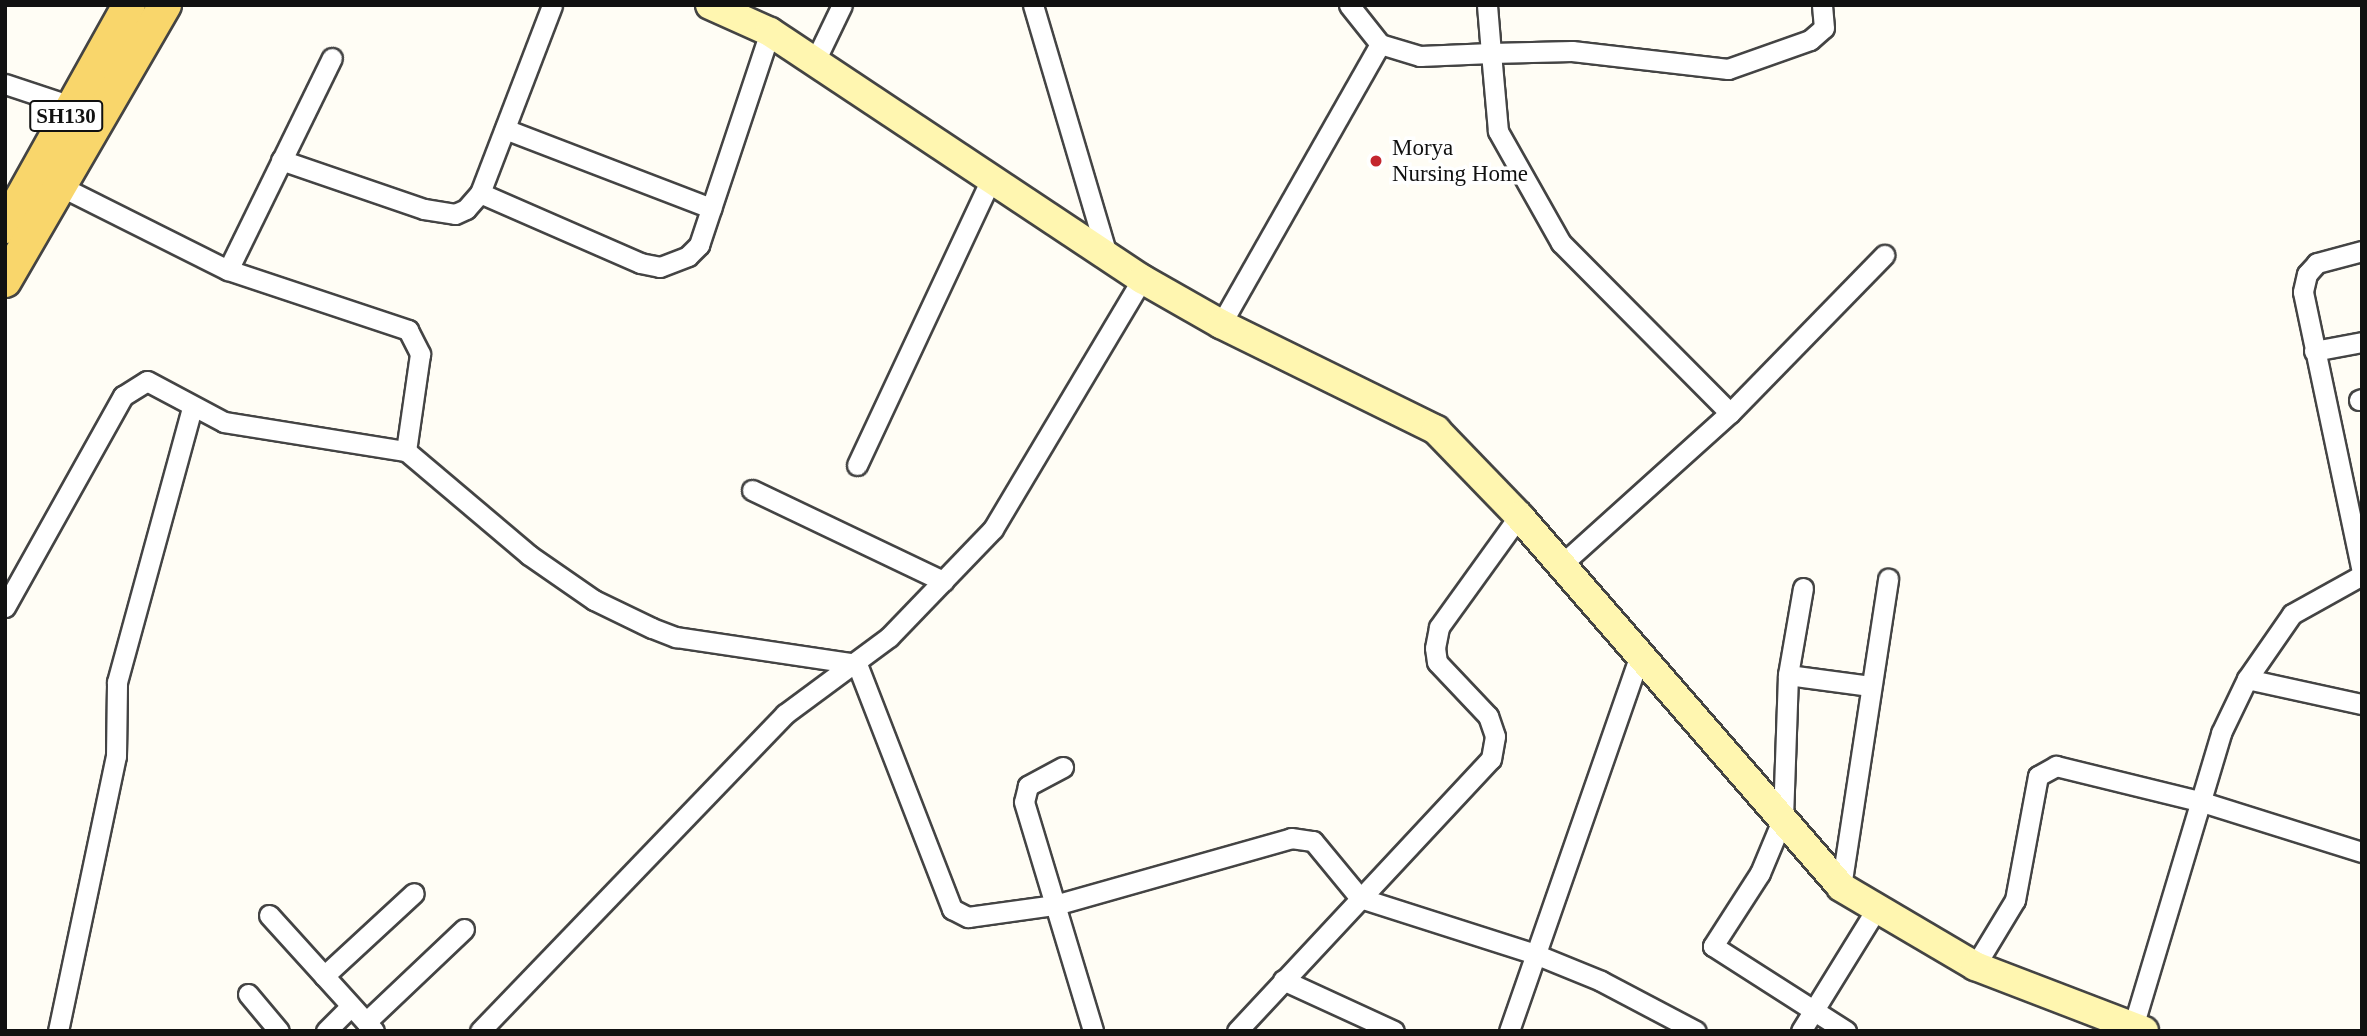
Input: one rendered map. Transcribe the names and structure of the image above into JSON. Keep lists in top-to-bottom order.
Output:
{
  "streets": {
    "main road": ["SH130"]
  },
  "places": ["Morya Nursing Home"]
}
